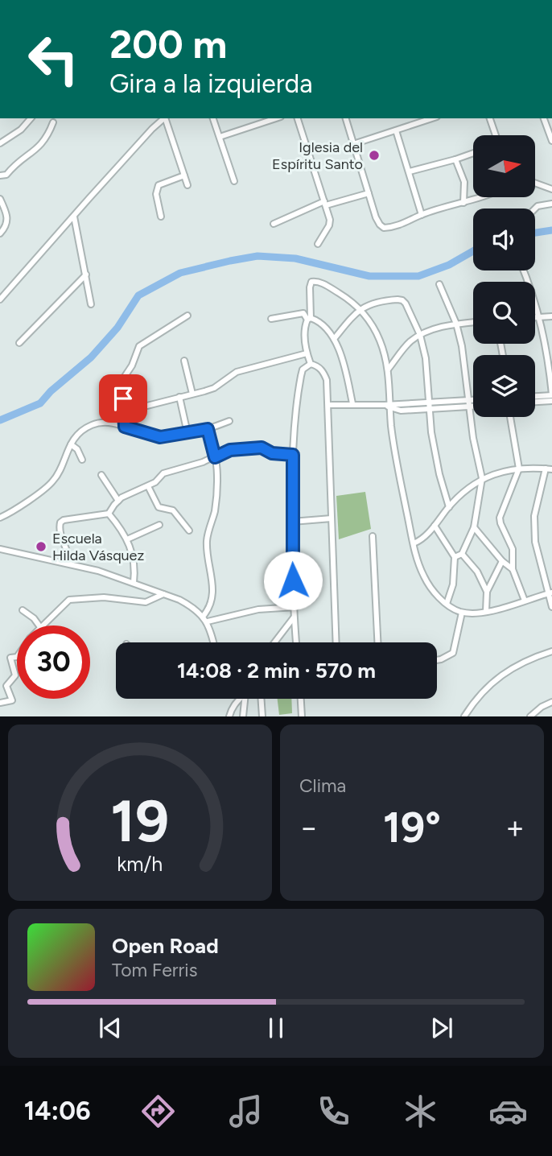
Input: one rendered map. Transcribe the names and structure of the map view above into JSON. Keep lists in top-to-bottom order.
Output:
{
  "places": ["Iglesia del Espíritu Santo", "Escuela Hilda Vásquez"],
  "north": "right",
  "page": {
    "turn": ["200 m", "Gira a la izquierda"],
    "limit": "30",
    "trip": "14:08 · 2 min · 570 m",
    "tile": "Clima",
    "heat": ["−", "19°", "+"],
    "song": ["Open Road", "Tom Ferris"],
    "tabs": "14:06",
    "gauge": ["19", "km/h"]
  }
}
